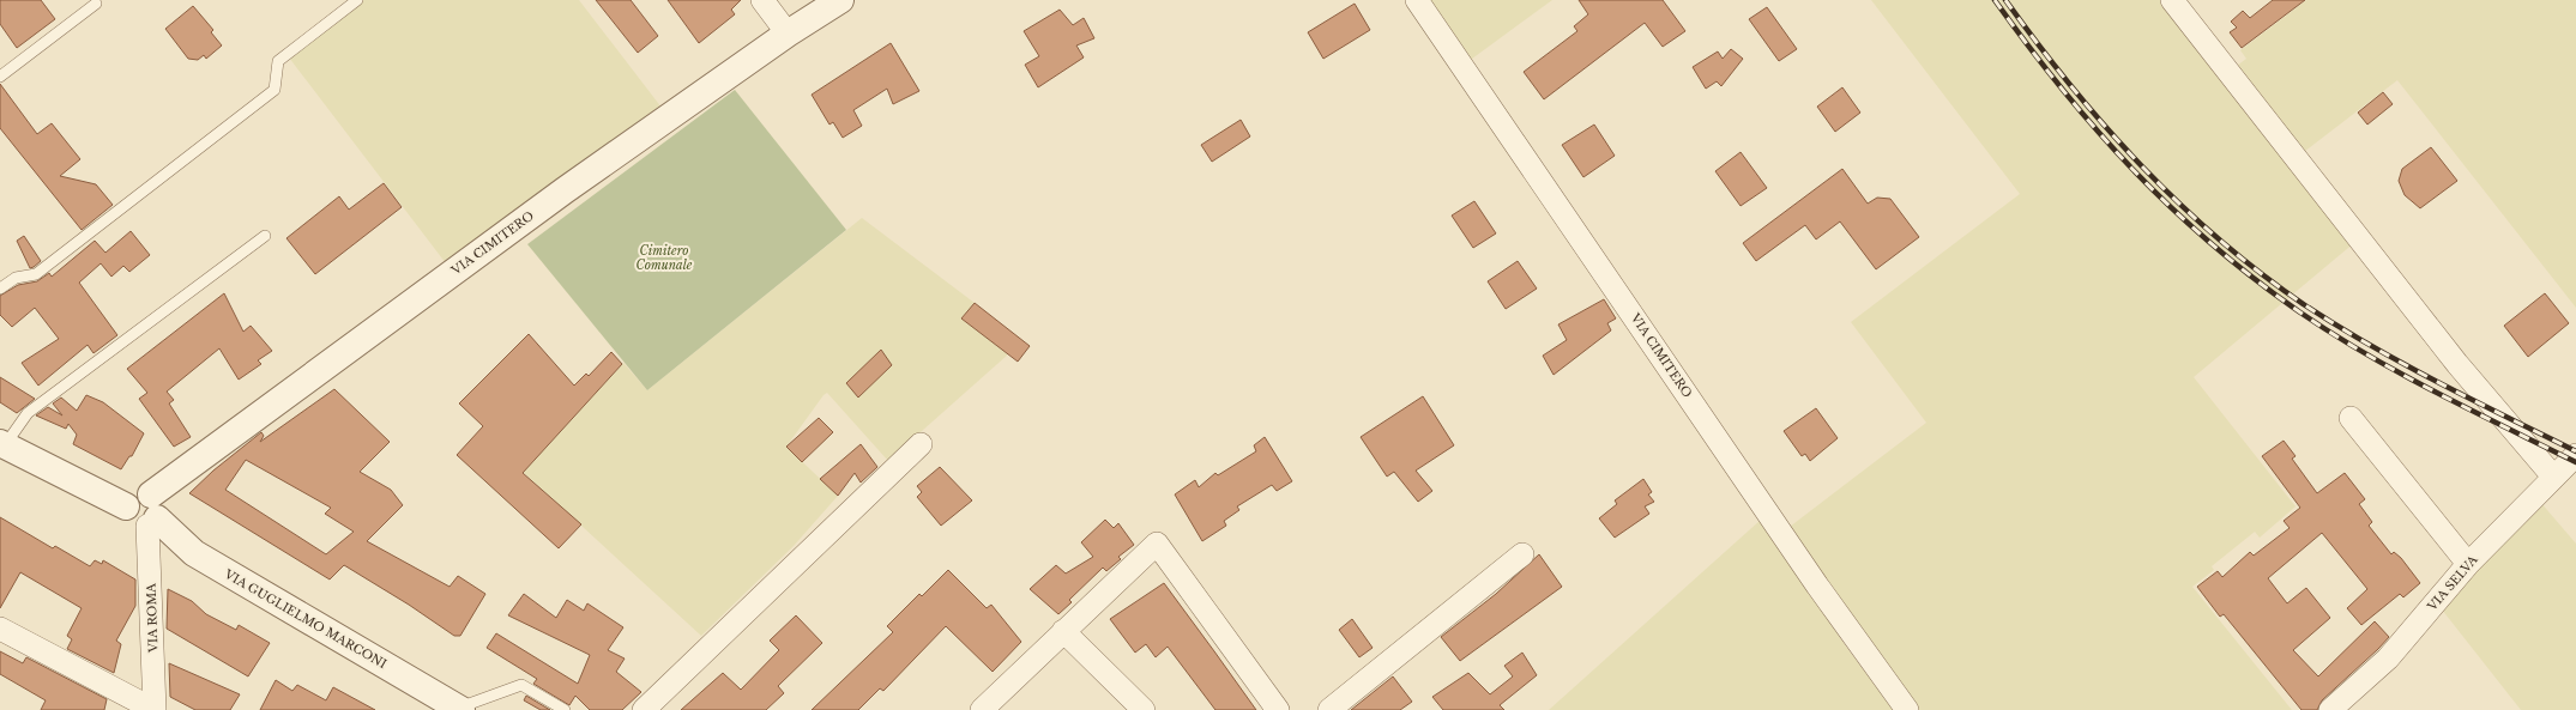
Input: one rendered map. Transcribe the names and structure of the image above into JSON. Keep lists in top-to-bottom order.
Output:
{
  "streets": {
    "street": [
      "VIA CIMITERO",
      "VIA SELVA",
      "VIA ROMA",
      "VIA GUGLIELMO MARCONI"
    ]
  },
  "crossings": [
    ["VIA CIMITERO", "VIA ROMA"],
    ["VIA CIMITERO", "VIA GUGLIELMO MARCONI"],
    ["VIA ROMA", "VIA GUGLIELMO MARCONI"]
  ],
  "parks": ["Cimitero Comunale"]
}
